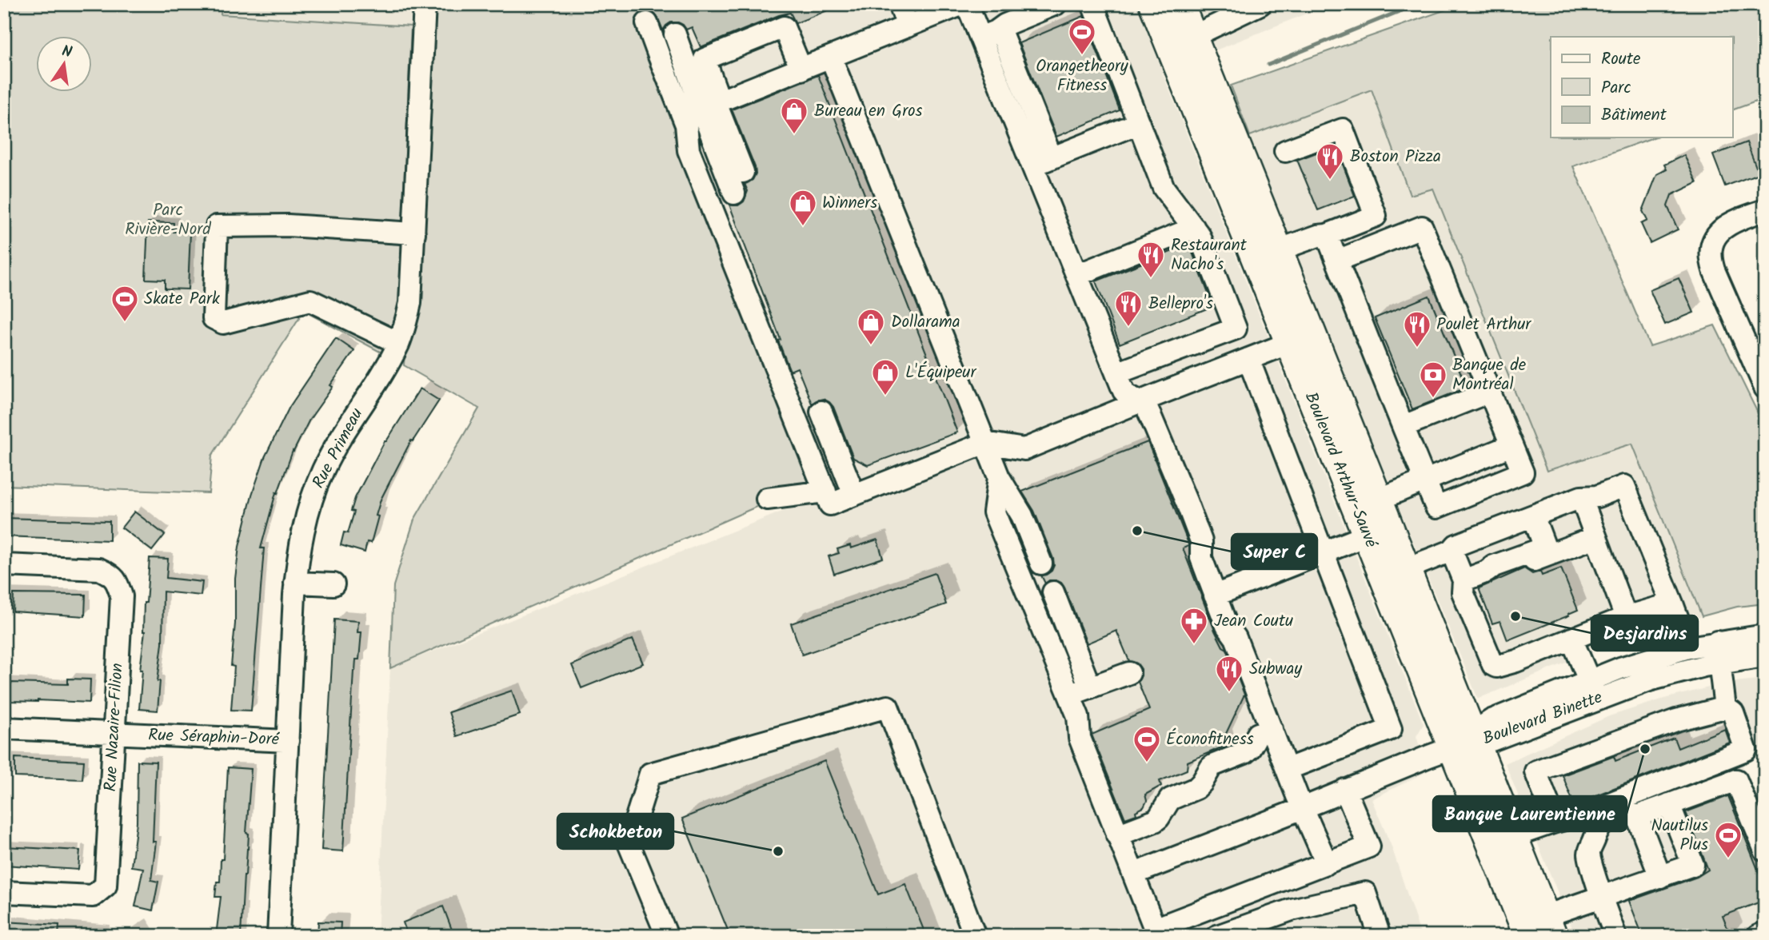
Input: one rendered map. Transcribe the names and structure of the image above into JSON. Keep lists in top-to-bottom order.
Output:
{
  "streets": {
    "main road": ["Boulevard Arthur-Sauvé"],
    "street": [
      "Rue Primeau",
      "Boulevard Binette",
      "Rue Nazaire-Filion",
      "Rue Séraphin-Doré"
    ]
  },
  "crossings": [
    ["Rue Primeau", "Rue Séraphin-Doré"],
    ["Boulevard Arthur-Sauvé", "Boulevard Binette"],
    ["Rue Nazaire-Filion", "Rue Séraphin-Doré"]
  ],
  "parks": ["Parc Rivière-Nord"],
  "places": {
    "sports": [
      "Orangetheory Fitness",
      "Skate Park",
      "Éconofitness",
      "Nautilus Plus"
    ],
    "shop": [
      "Bureau en Gros",
      "Winners",
      "Dollarama",
      "L'Équipeur"
    ],
    "restaurant": [
      "Boston Pizza",
      "Restaurant Nacho's",
      "Bellepro's",
      "Poulet Arthur",
      "Subway"
    ],
    "bank": ["Banque de Montréal"],
    "other": [
      "Super C",
      "Desjardins",
      "Banque Laurentienne",
      "Schokbeton"
    ],
    "pharmacy": ["Jean Coutu"]
  },
  "legend": ["Route", "Parc", "Bâtiment"],
  "north": "top"
}
